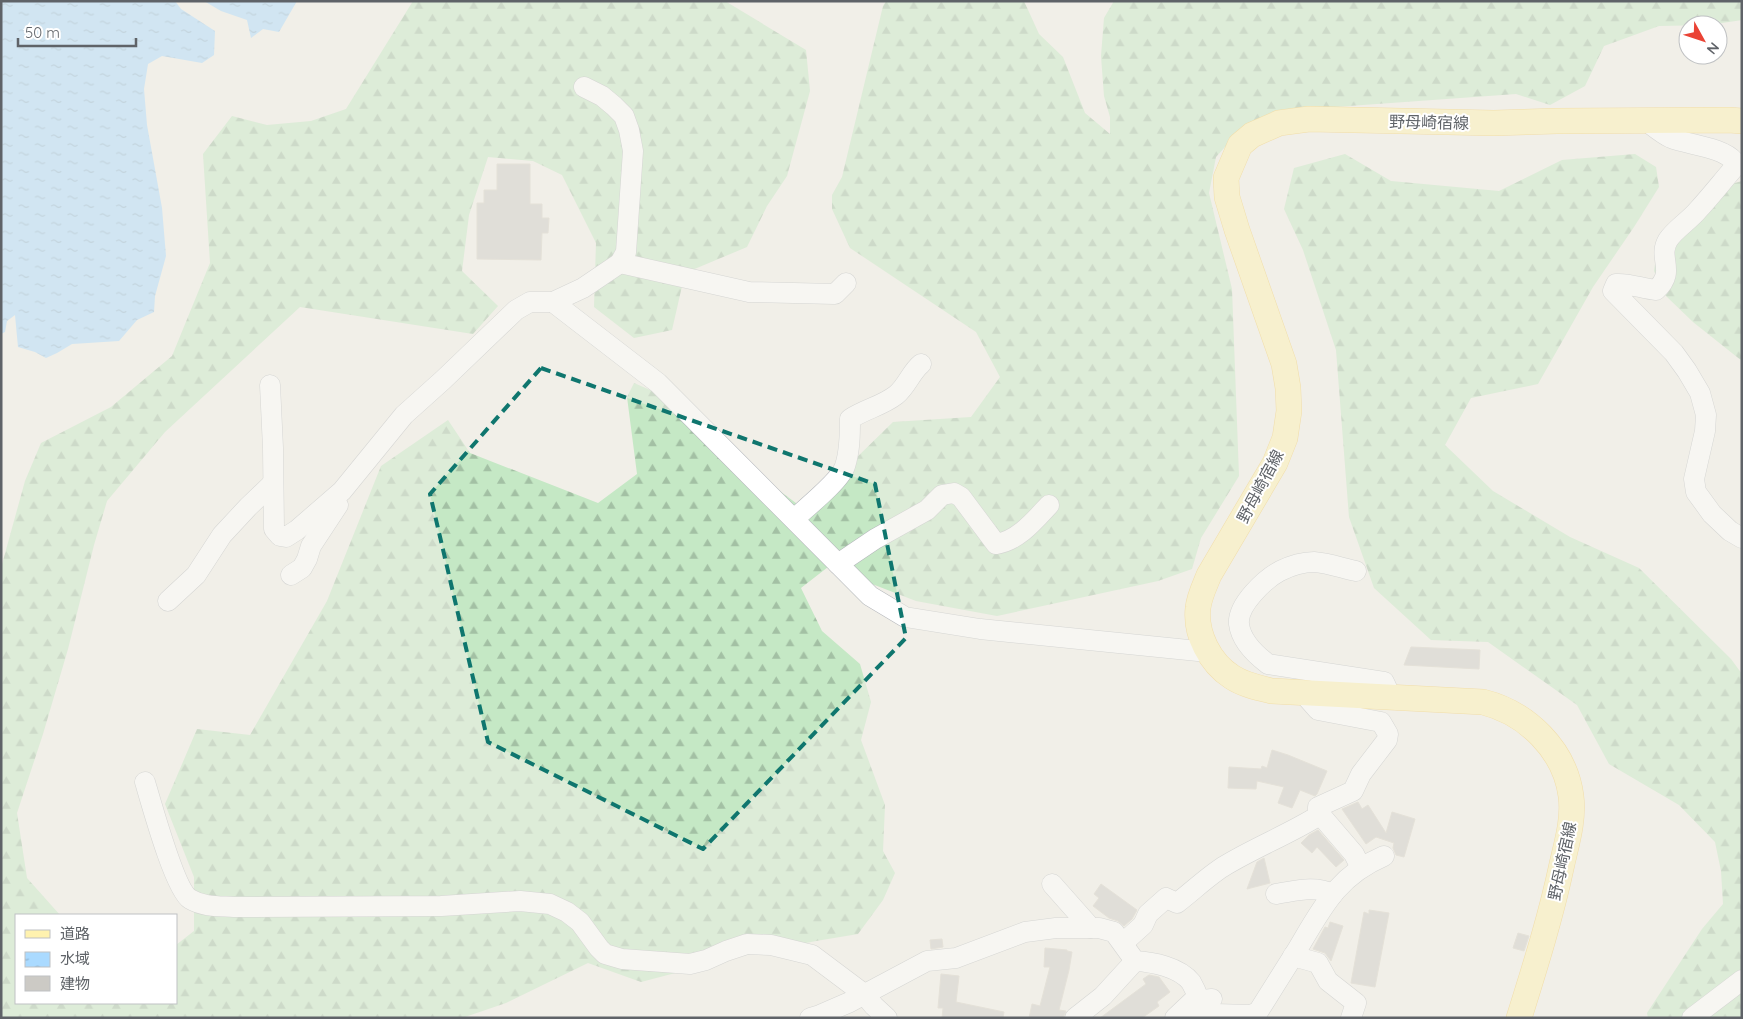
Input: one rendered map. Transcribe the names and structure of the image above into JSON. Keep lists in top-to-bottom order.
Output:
{
  "streets": {
    "main road": ["野母崎宿線"]
  },
  "legend": ["道路", "水域", "建物"],
  "scale_bar": "50 m",
  "north": "bottom right"
}
